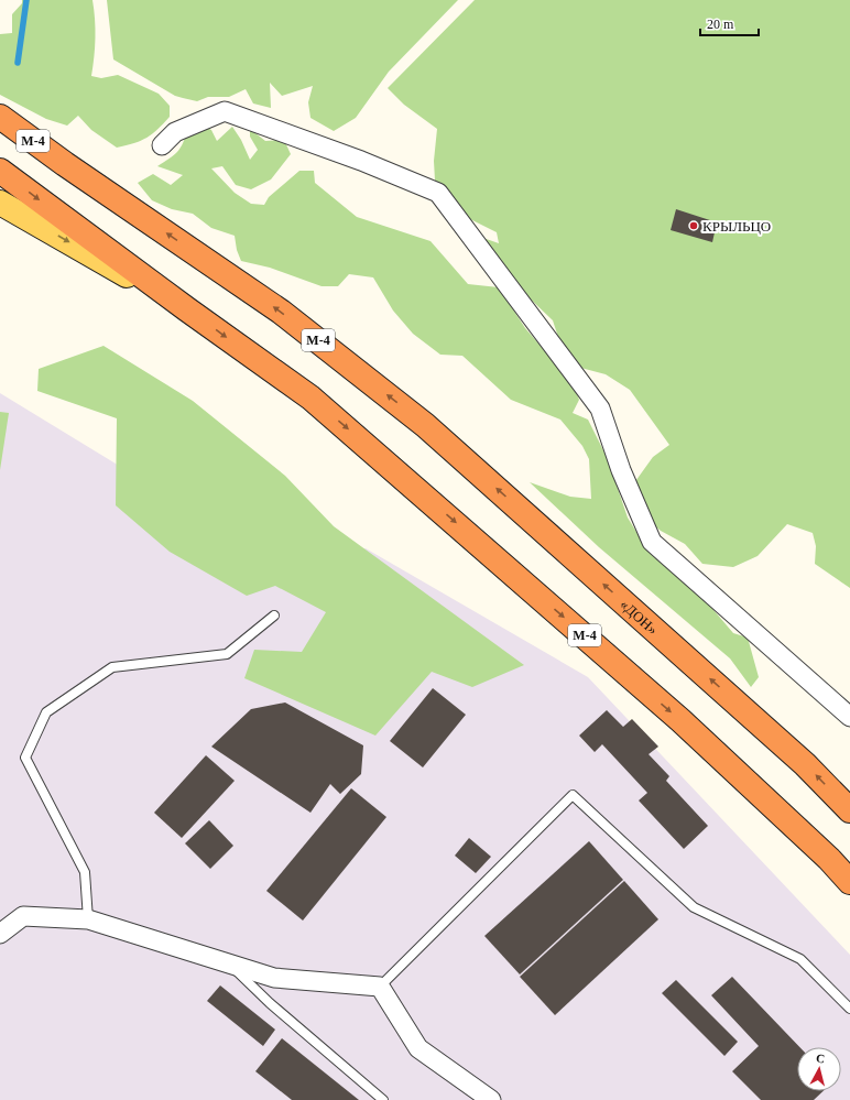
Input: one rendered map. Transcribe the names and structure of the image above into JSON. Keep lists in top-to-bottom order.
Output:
{
  "streets": {
    "highway": ["M-4", "М-4", "«ДОН»"]
  },
  "crossings": [
    ["M-4", "«ДОН»"]
  ],
  "places": ["КРЫЛЬЦО"],
  "scale_bar": "20 m",
  "north": "top"
}
